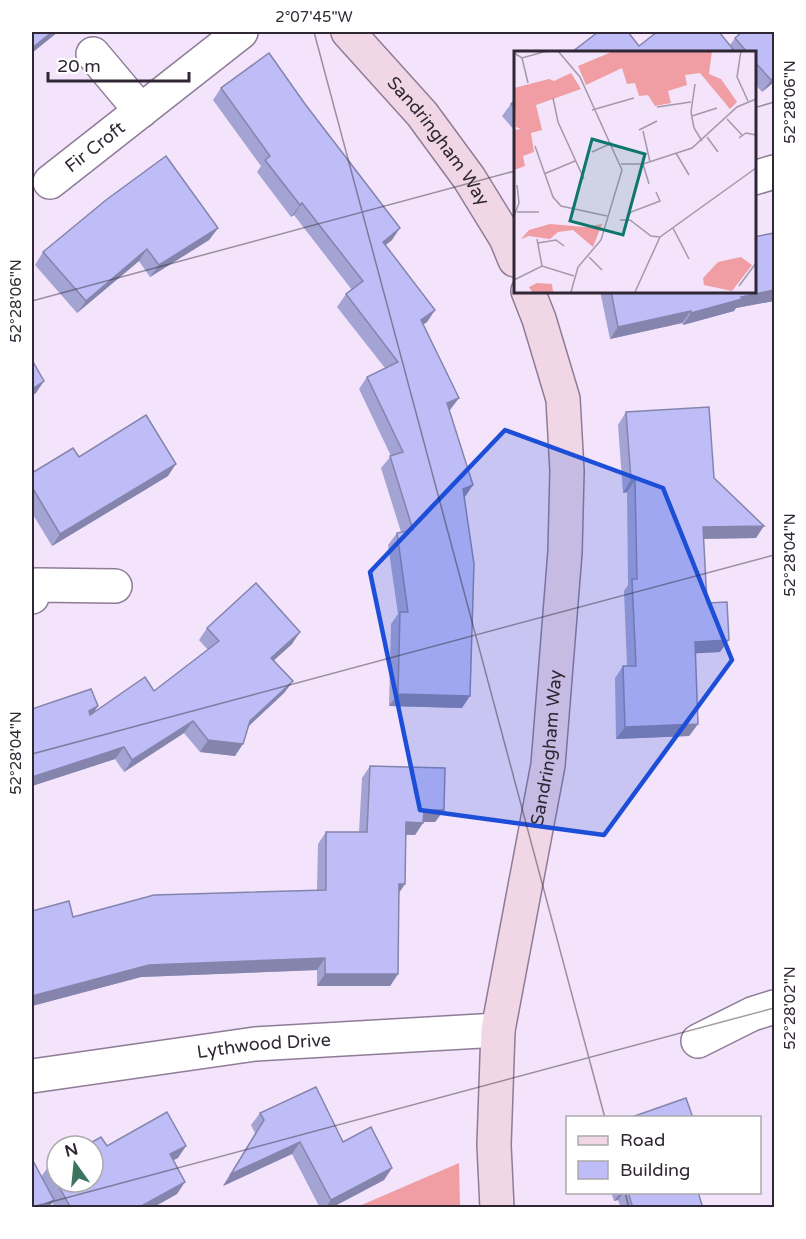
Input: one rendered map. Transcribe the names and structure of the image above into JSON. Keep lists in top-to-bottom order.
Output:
{
  "streets": {
    "street": ["Sandringham Way", "Fir Croft", "Lythwood Drive"]
  },
  "crossings": [
    ["Sandringham Way", "Lythwood Drive"]
  ],
  "legend": ["Road", "Building"],
  "scale_bar": "20 m",
  "north": "top",
  "coordinates": [
    "2°07'45\"W",
    "52°28'06\"N",
    "52°28'04\"N",
    "52°28'02\"N"
  ]
}
